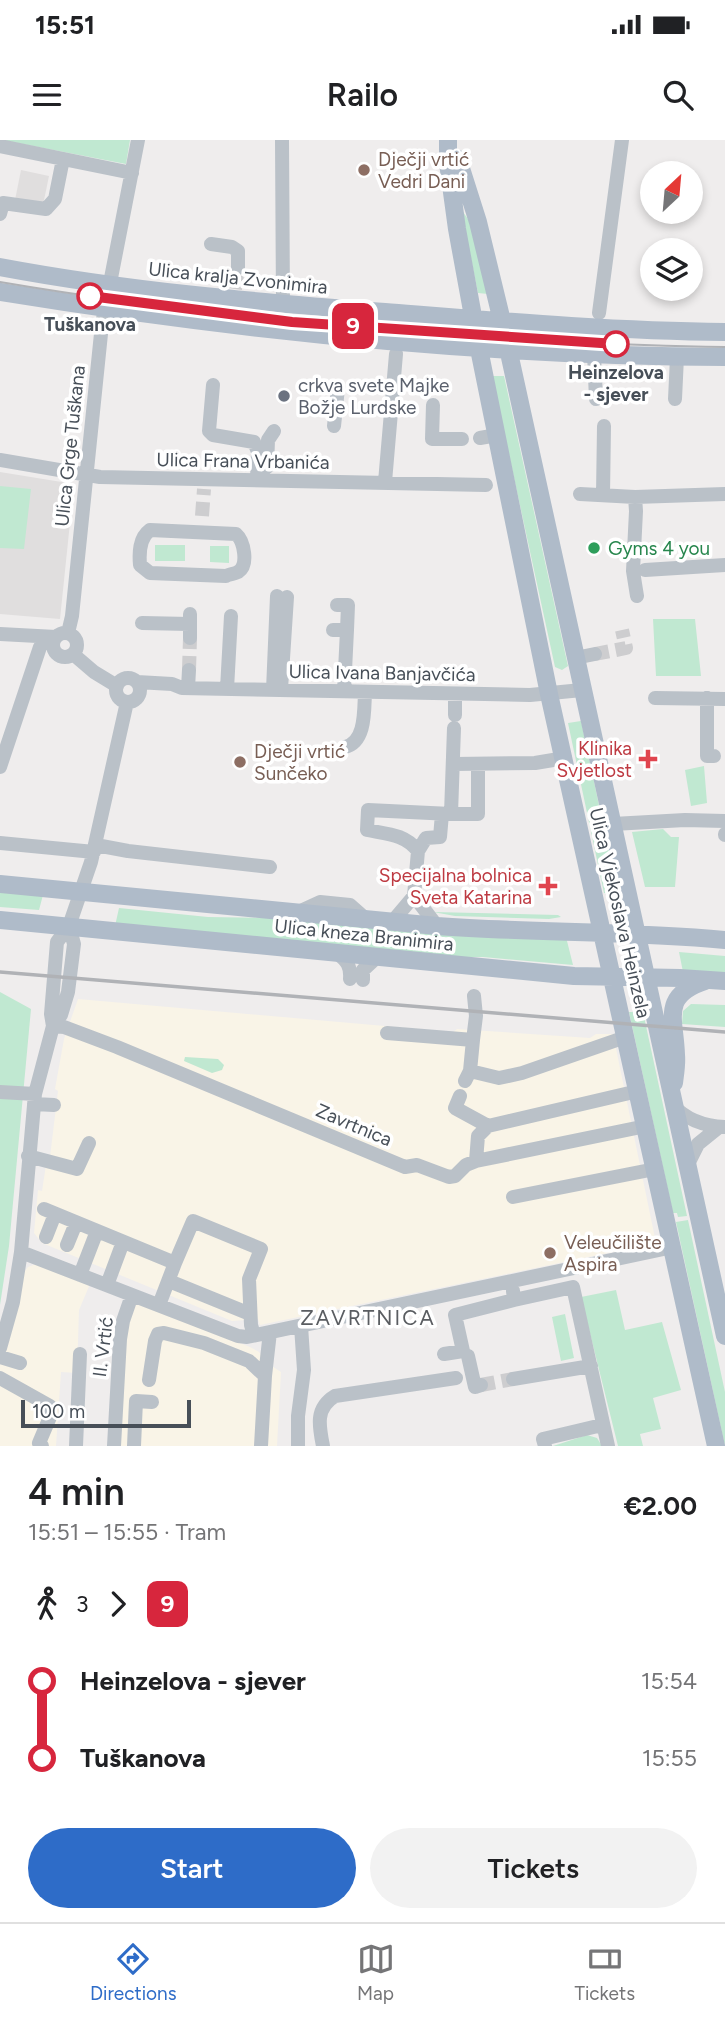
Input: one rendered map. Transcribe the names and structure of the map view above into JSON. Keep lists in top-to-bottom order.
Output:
{
  "streets": {
    "main road": ["Ulica kralja Zvonimira", "Ulica Vjekoslava Heinzela", "Ulica kneza Branimira"],
    "street": [
      "Ulica Grge Tuškana",
      "Ulica Frana Vrbanića",
      "Ulica Ivana Banjavčića",
      "Zavrtnica",
      "II. Vrtić"
    ]
  },
  "crossings": [
    ["Ulica kralja Zvonimira", "Ulica Grge Tuškana"],
    ["Ulica kralja Zvonimira", "Ulica Vjekoslava Heinzela"],
    ["Ulica Grge Tuškana", "Ulica Frana Vrbanića"],
    ["Ulica Ivana Banjavčića", "Ulica Vjekoslava Heinzela"],
    ["Ulica Vjekoslava Heinzela", "Ulica kneza Branimira"],
    ["Ulica Vjekoslava Heinzela", "Zavrtnica"]
  ],
  "districts": ["ZAVRTNICA"],
  "places": {
    "other": [
      "Dječji vrtić Vedri Dani",
      "Tuškanova",
      "Heinzelova - sjever",
      "crkva svete Majke Božje Lurdske",
      "Gyms 4 you",
      "Dječji vrtić Sunčeko",
      "Veleučilište Aspira"
    ],
    "health": ["Klinika Svjetlost", "Specijalna bolnica Sveta Katarina"]
  },
  "lines": ["tram line 9"],
  "scale_bar": "100 m",
  "north": "top right",
  "page": {
    "status": "15:51",
    "header": "Railo",
    "on_map": "9",
    "scale": "100 m",
    "heading": ["4 min", "15:51 – 15:55 · Tram", "€2.00"],
    "legs": ["3", "9"],
    "list": [
      {
        "name": "Heinzelova - sjever",
        "value": "15:54"
      },
      {
        "name": "Tuškanova",
        "value": "15:55"
      }
    ],
    "buttons": ["Start", "Tickets"],
    "tabs": ["Directions", "Map", "Tickets"]
  }
}
